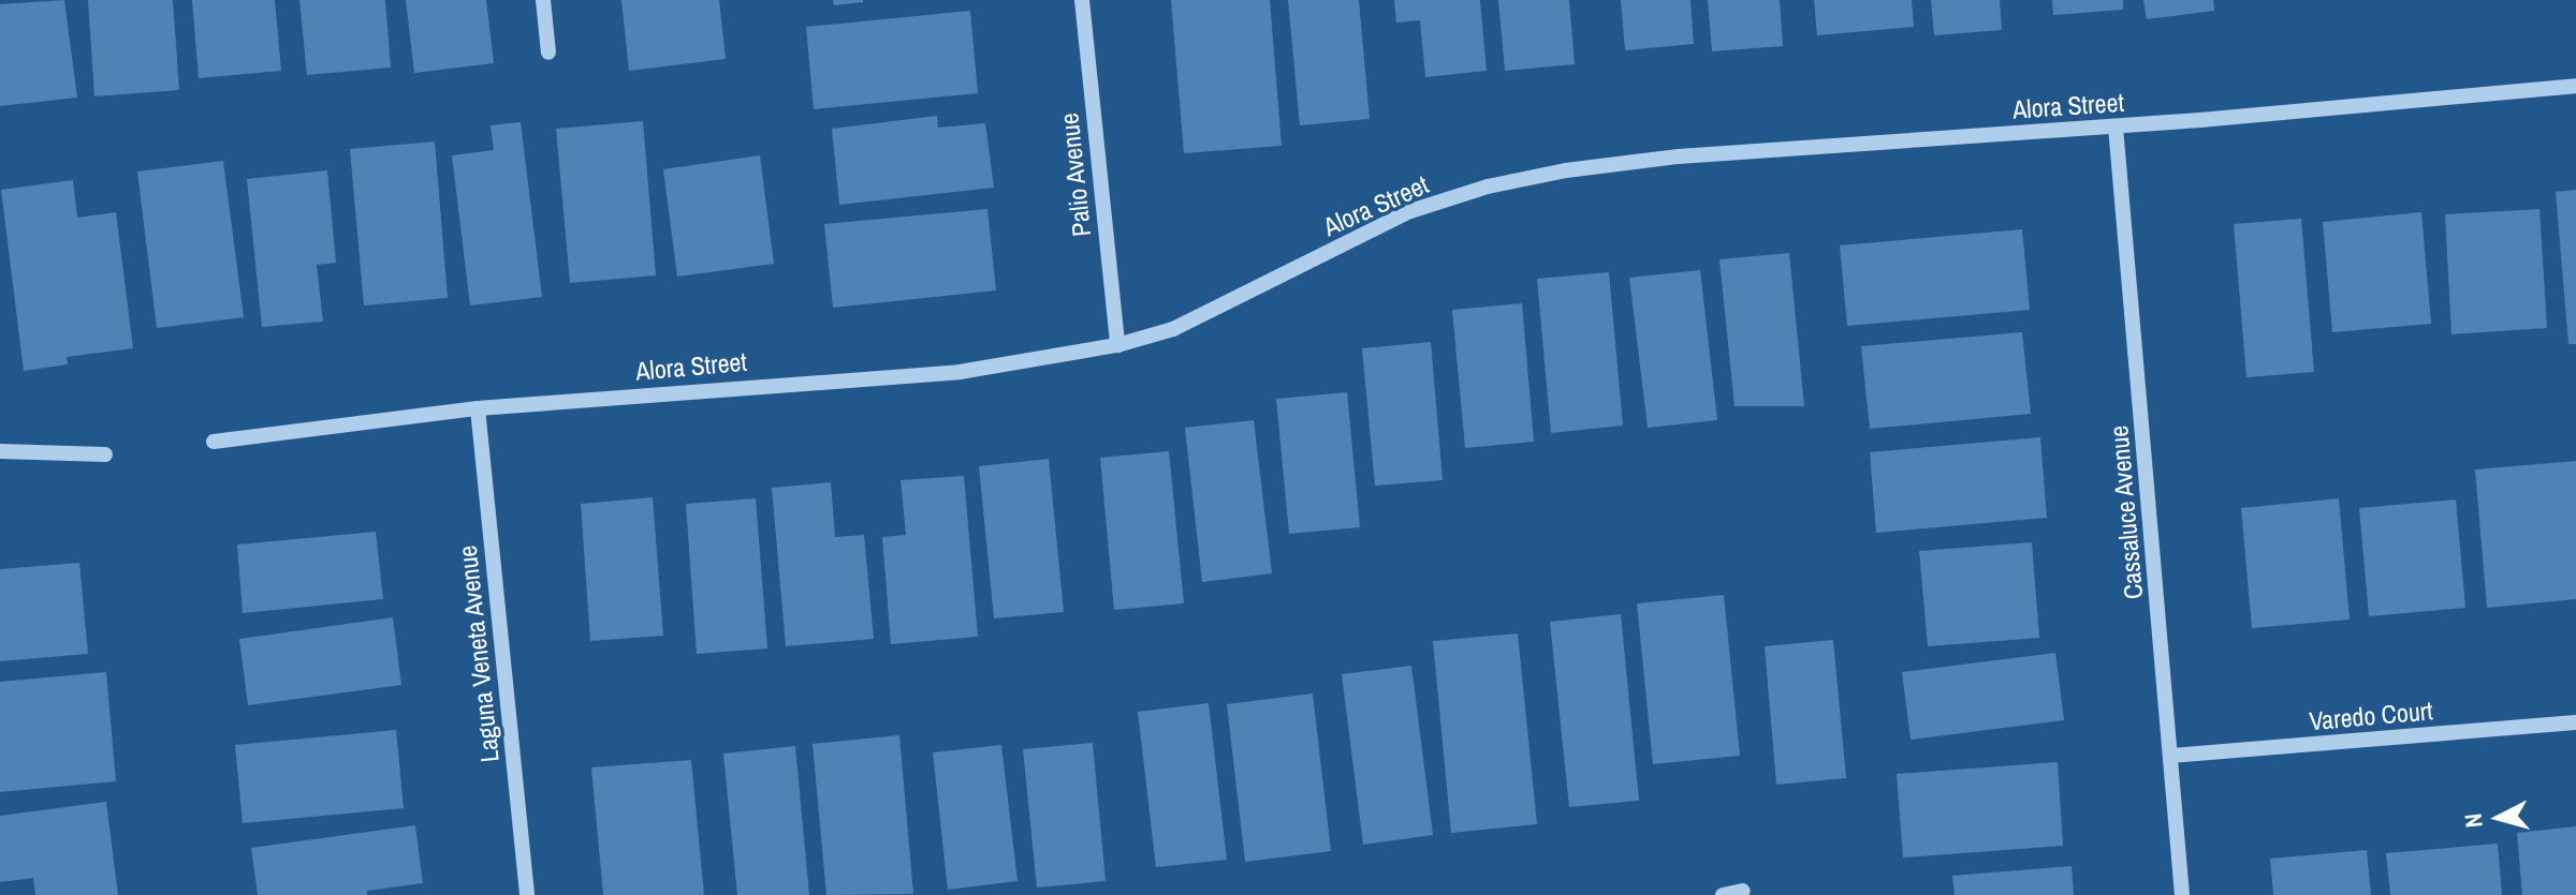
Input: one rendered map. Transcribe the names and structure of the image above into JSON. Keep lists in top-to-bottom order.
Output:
{
  "streets": {
    "street": [
      "Alora Street",
      "Palio Avenue",
      "Cassaluce Avenue",
      "Laguna Veneta Avenue",
      "Varedo Court"
    ]
  },
  "crossings": [
    ["Alora Street", "Palio Avenue"],
    ["Alora Street", "Cassaluce Avenue"],
    ["Alora Street", "Laguna Veneta Avenue"],
    ["Cassaluce Avenue", "Varedo Court"]
  ],
  "north": "left"
}
